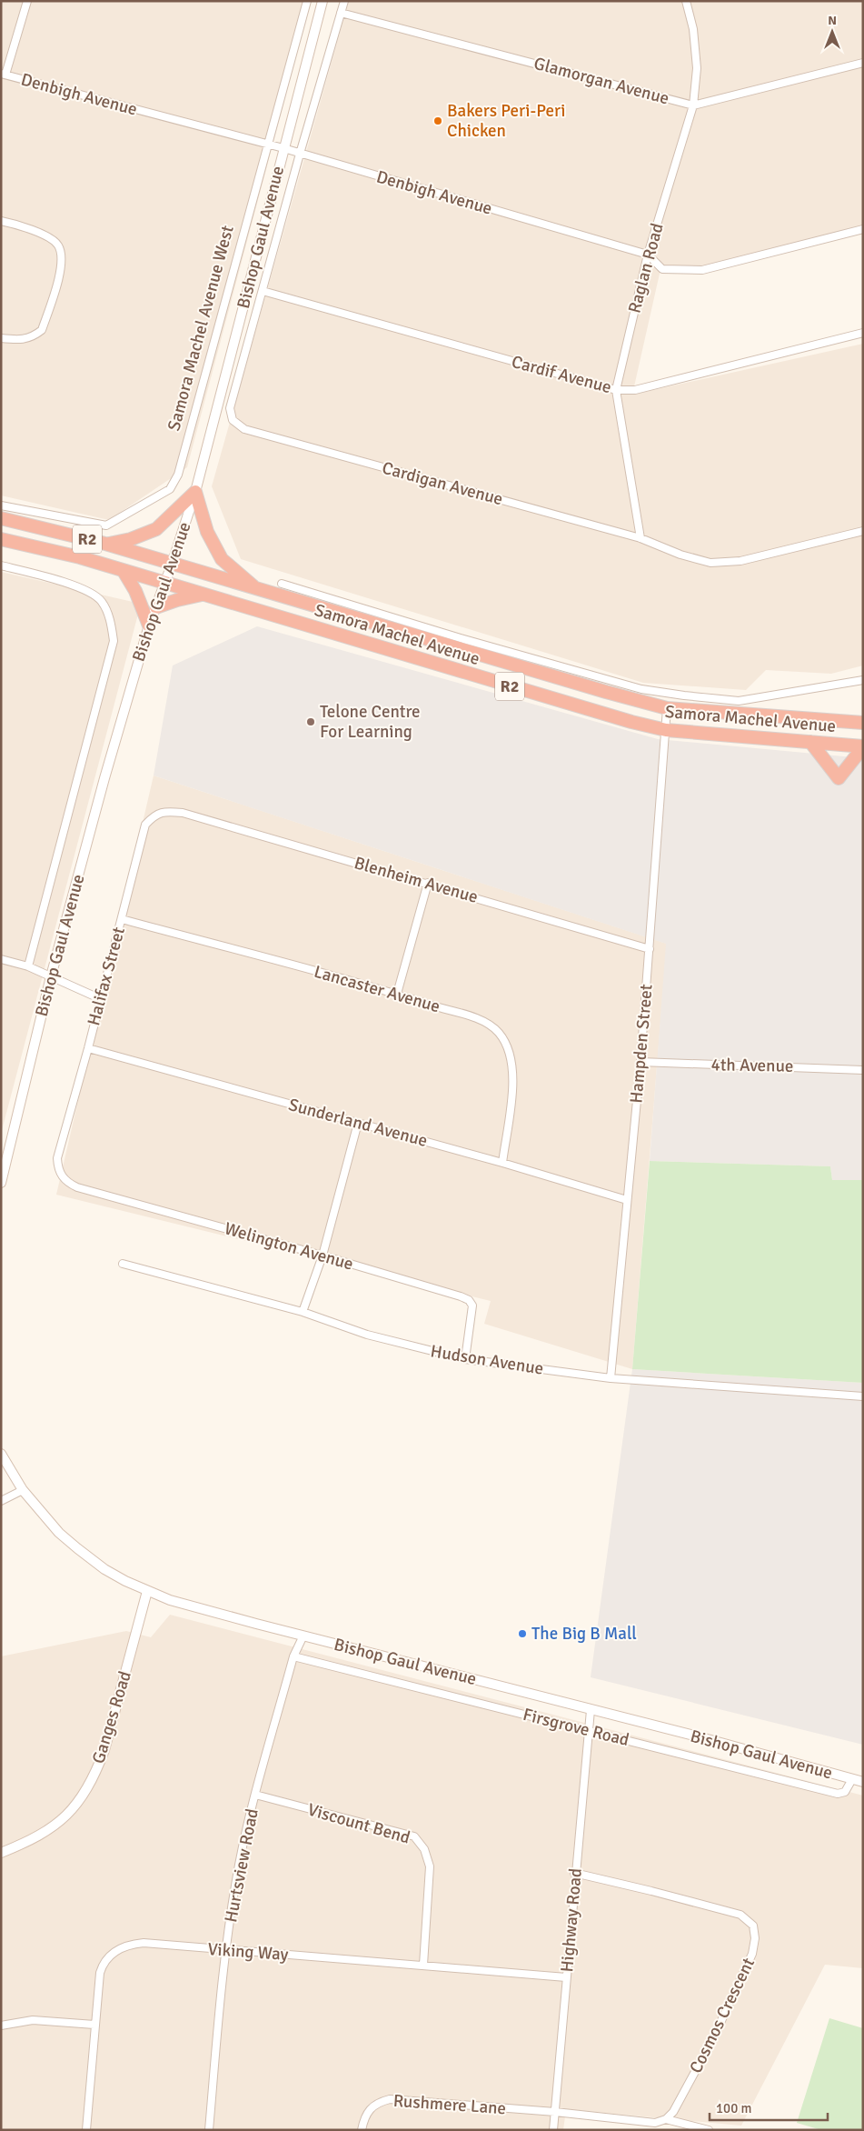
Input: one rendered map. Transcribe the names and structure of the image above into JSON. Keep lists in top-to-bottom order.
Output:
{
  "streets": {
    "highway": ["R2", "Samora Machel Avenue"],
    "main road": ["Bishop Gaul Avenue", "Ganges Road"],
    "street": [
      "Glamorgan Avenue",
      "Denbigh Avenue",
      "Raglan Road",
      "Samora Machel Avenue West",
      "Cardif Avenue",
      "Cardigan Avenue",
      "Blenheim Avenue",
      "Halifax Street",
      "Lancaster Avenue",
      "Hampden Street",
      "4th Avenue",
      "Sunderland Avenue",
      "Welington Avenue",
      "Hudson Avenue",
      "Firsgrove Road",
      "Viscount Bend",
      "Hurtsview Road",
      "Highway Road",
      "Viking Way",
      "Cosmos Crescent",
      "Rushmere Lane"
    ]
  },
  "crossings": [
    ["Glamorgan Avenue", "Bishop Gaul Avenue"],
    ["Glamorgan Avenue", "Raglan Road"],
    ["Denbigh Avenue", "Bishop Gaul Avenue"],
    ["Denbigh Avenue", "Raglan Road"],
    ["Denbigh Avenue", "Samora Machel Avenue West"],
    ["Bishop Gaul Avenue", "Cardif Avenue"],
    ["Bishop Gaul Avenue", "Cardigan Avenue"],
    ["Bishop Gaul Avenue", "R2"],
    ["Bishop Gaul Avenue", "Samora Machel Avenue"],
    ["Bishop Gaul Avenue", "Ganges Road"],
    ["Bishop Gaul Avenue", "Firsgrove Road"],
    ["Bishop Gaul Avenue", "Hurtsview Road"],
    ["Bishop Gaul Avenue", "Highway Road"],
    ["Raglan Road", "Cardif Avenue"],
    ["Raglan Road", "Cardigan Avenue"],
    ["R2", "Samora Machel Avenue"],
    ["Samora Machel Avenue", "Hampden Street"],
    ["Blenheim Avenue", "Halifax Street"],
    ["Blenheim Avenue", "Hampden Street"],
    ["Halifax Street", "Lancaster Avenue"],
    ["Halifax Street", "Sunderland Avenue"],
    ["Halifax Street", "Welington Avenue"],
    ["Lancaster Avenue", "Sunderland Avenue"],
    ["Hampden Street", "4th Avenue"],
    ["Hampden Street", "Sunderland Avenue"],
    ["Hampden Street", "Hudson Avenue"],
    ["Welington Avenue", "Hudson Avenue"],
    ["Firsgrove Road", "Hurtsview Road"],
    ["Firsgrove Road", "Highway Road"],
    ["Viscount Bend", "Hurtsview Road"],
    ["Viscount Bend", "Viking Way"],
    ["Hurtsview Road", "Viking Way"],
    ["Highway Road", "Viking Way"],
    ["Highway Road", "Cosmos Crescent"],
    ["Highway Road", "Rushmere Lane"]
  ],
  "places": ["Bakers Peri-Peri Chicken", "Telone Centre For Learning", "The Big B Mall"],
  "scale_bar": "100 m",
  "north": "top"
}
